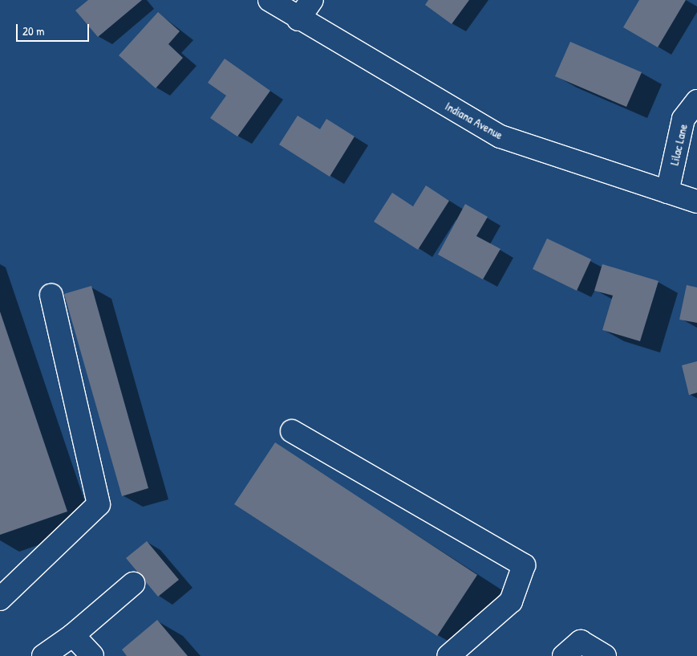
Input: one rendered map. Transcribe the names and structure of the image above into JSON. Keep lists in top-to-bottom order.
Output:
{
  "streets": {
    "street": ["Indiana Avenue", "Lilac Lane"]
  },
  "crossings": [
    ["Indiana Avenue", "Lilac Lane"]
  ],
  "scale_bar": "20 m"
}
